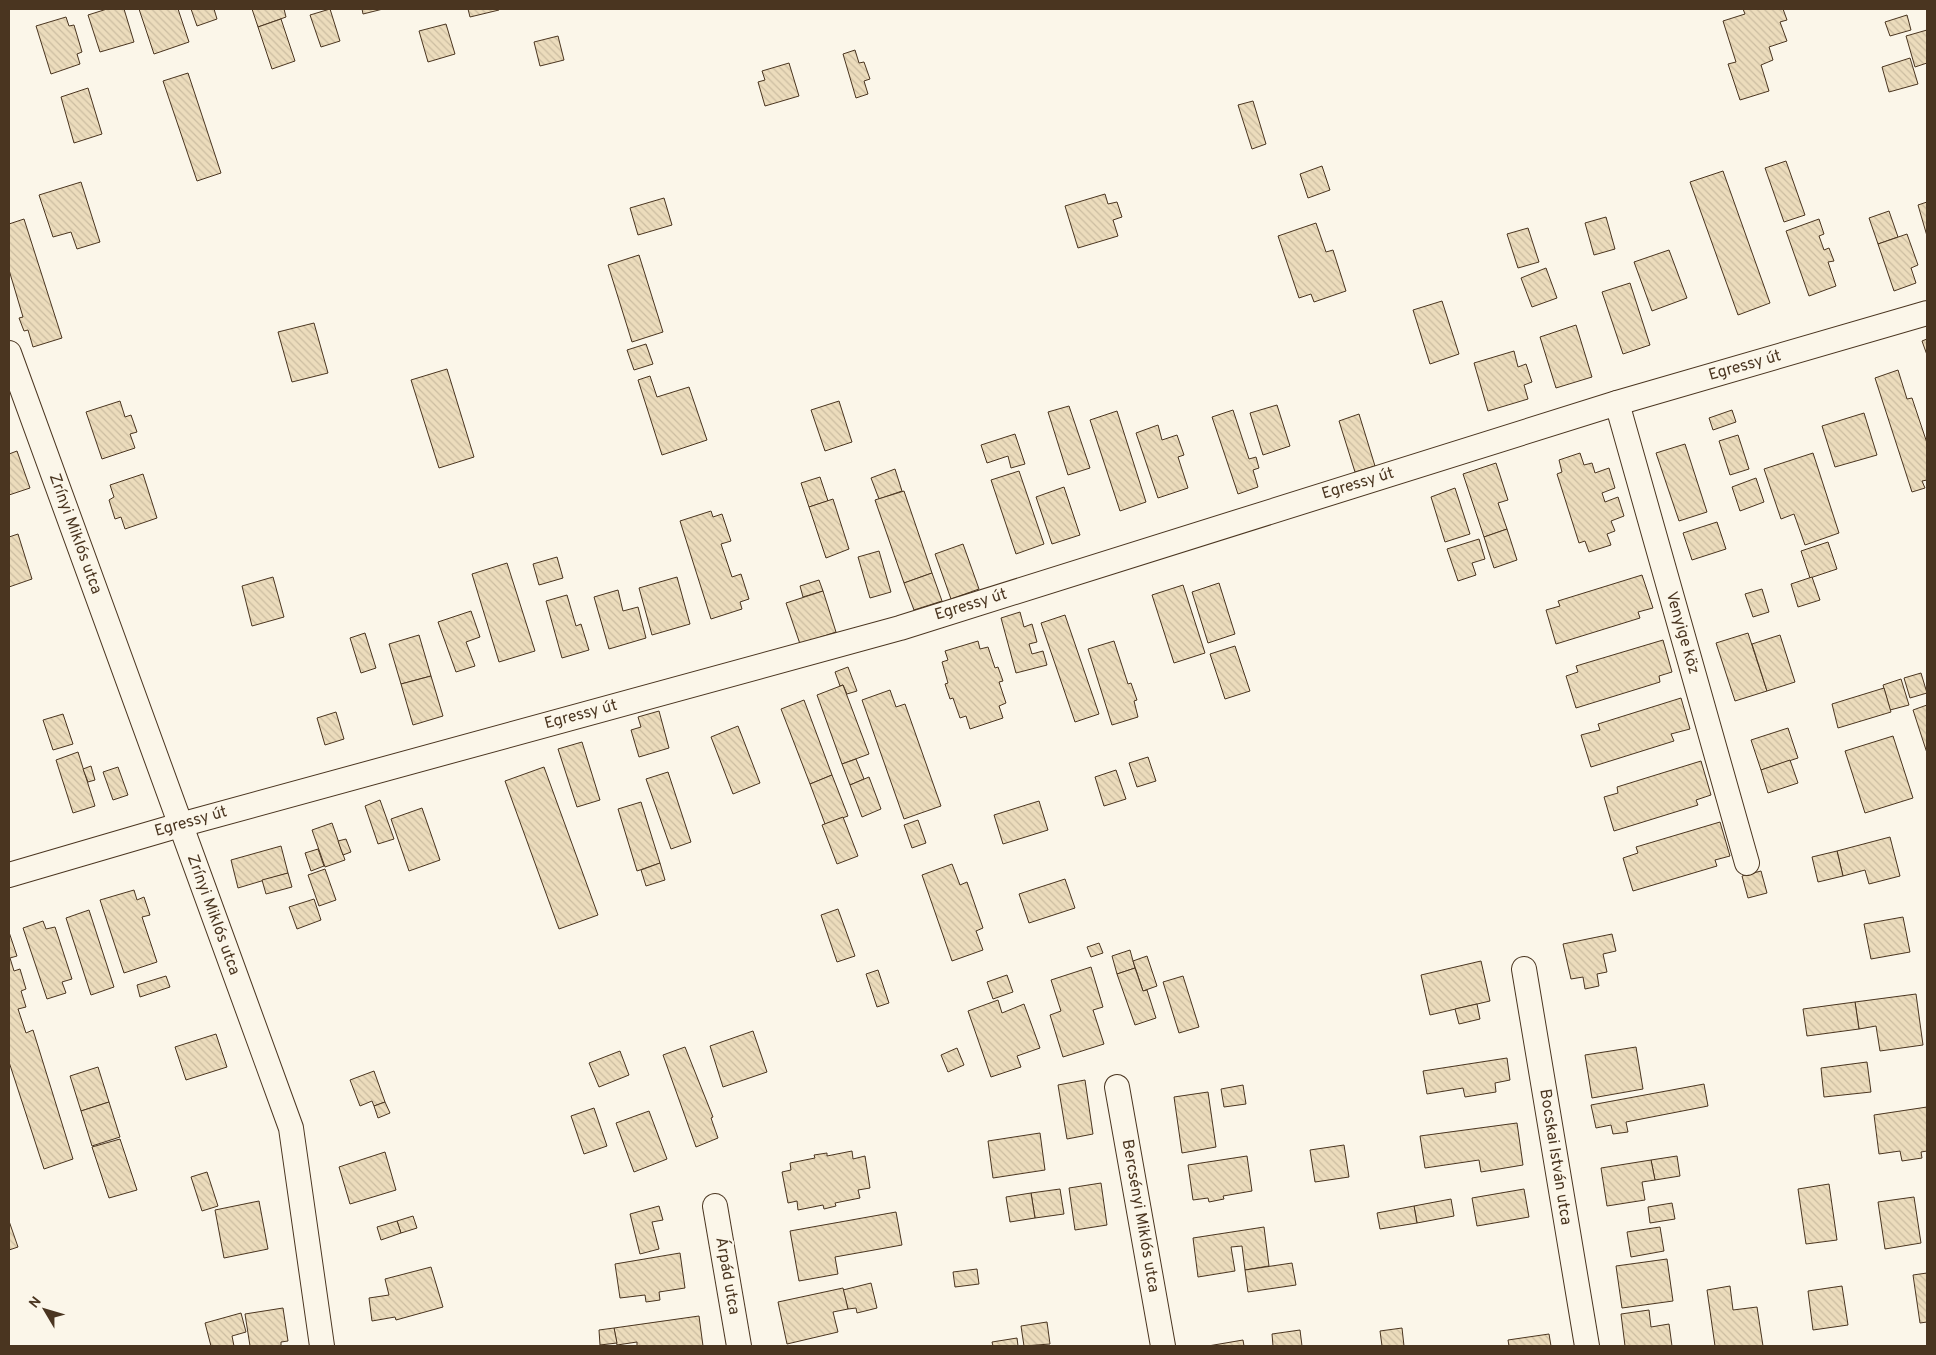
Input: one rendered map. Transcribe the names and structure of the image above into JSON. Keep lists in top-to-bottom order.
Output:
{
  "streets": {
    "street": [
      "Egressy út",
      "Zrínyi Miklós utca",
      "Venyige köz",
      "Bocskai István utca",
      "Bercsényi Miklós utca",
      "Árpád utca"
    ]
  },
  "crossings": [
    ["Egressy út", "Zrínyi Miklós utca"],
    ["Egressy út", "Venyige köz"]
  ],
  "north": "top left"
}
